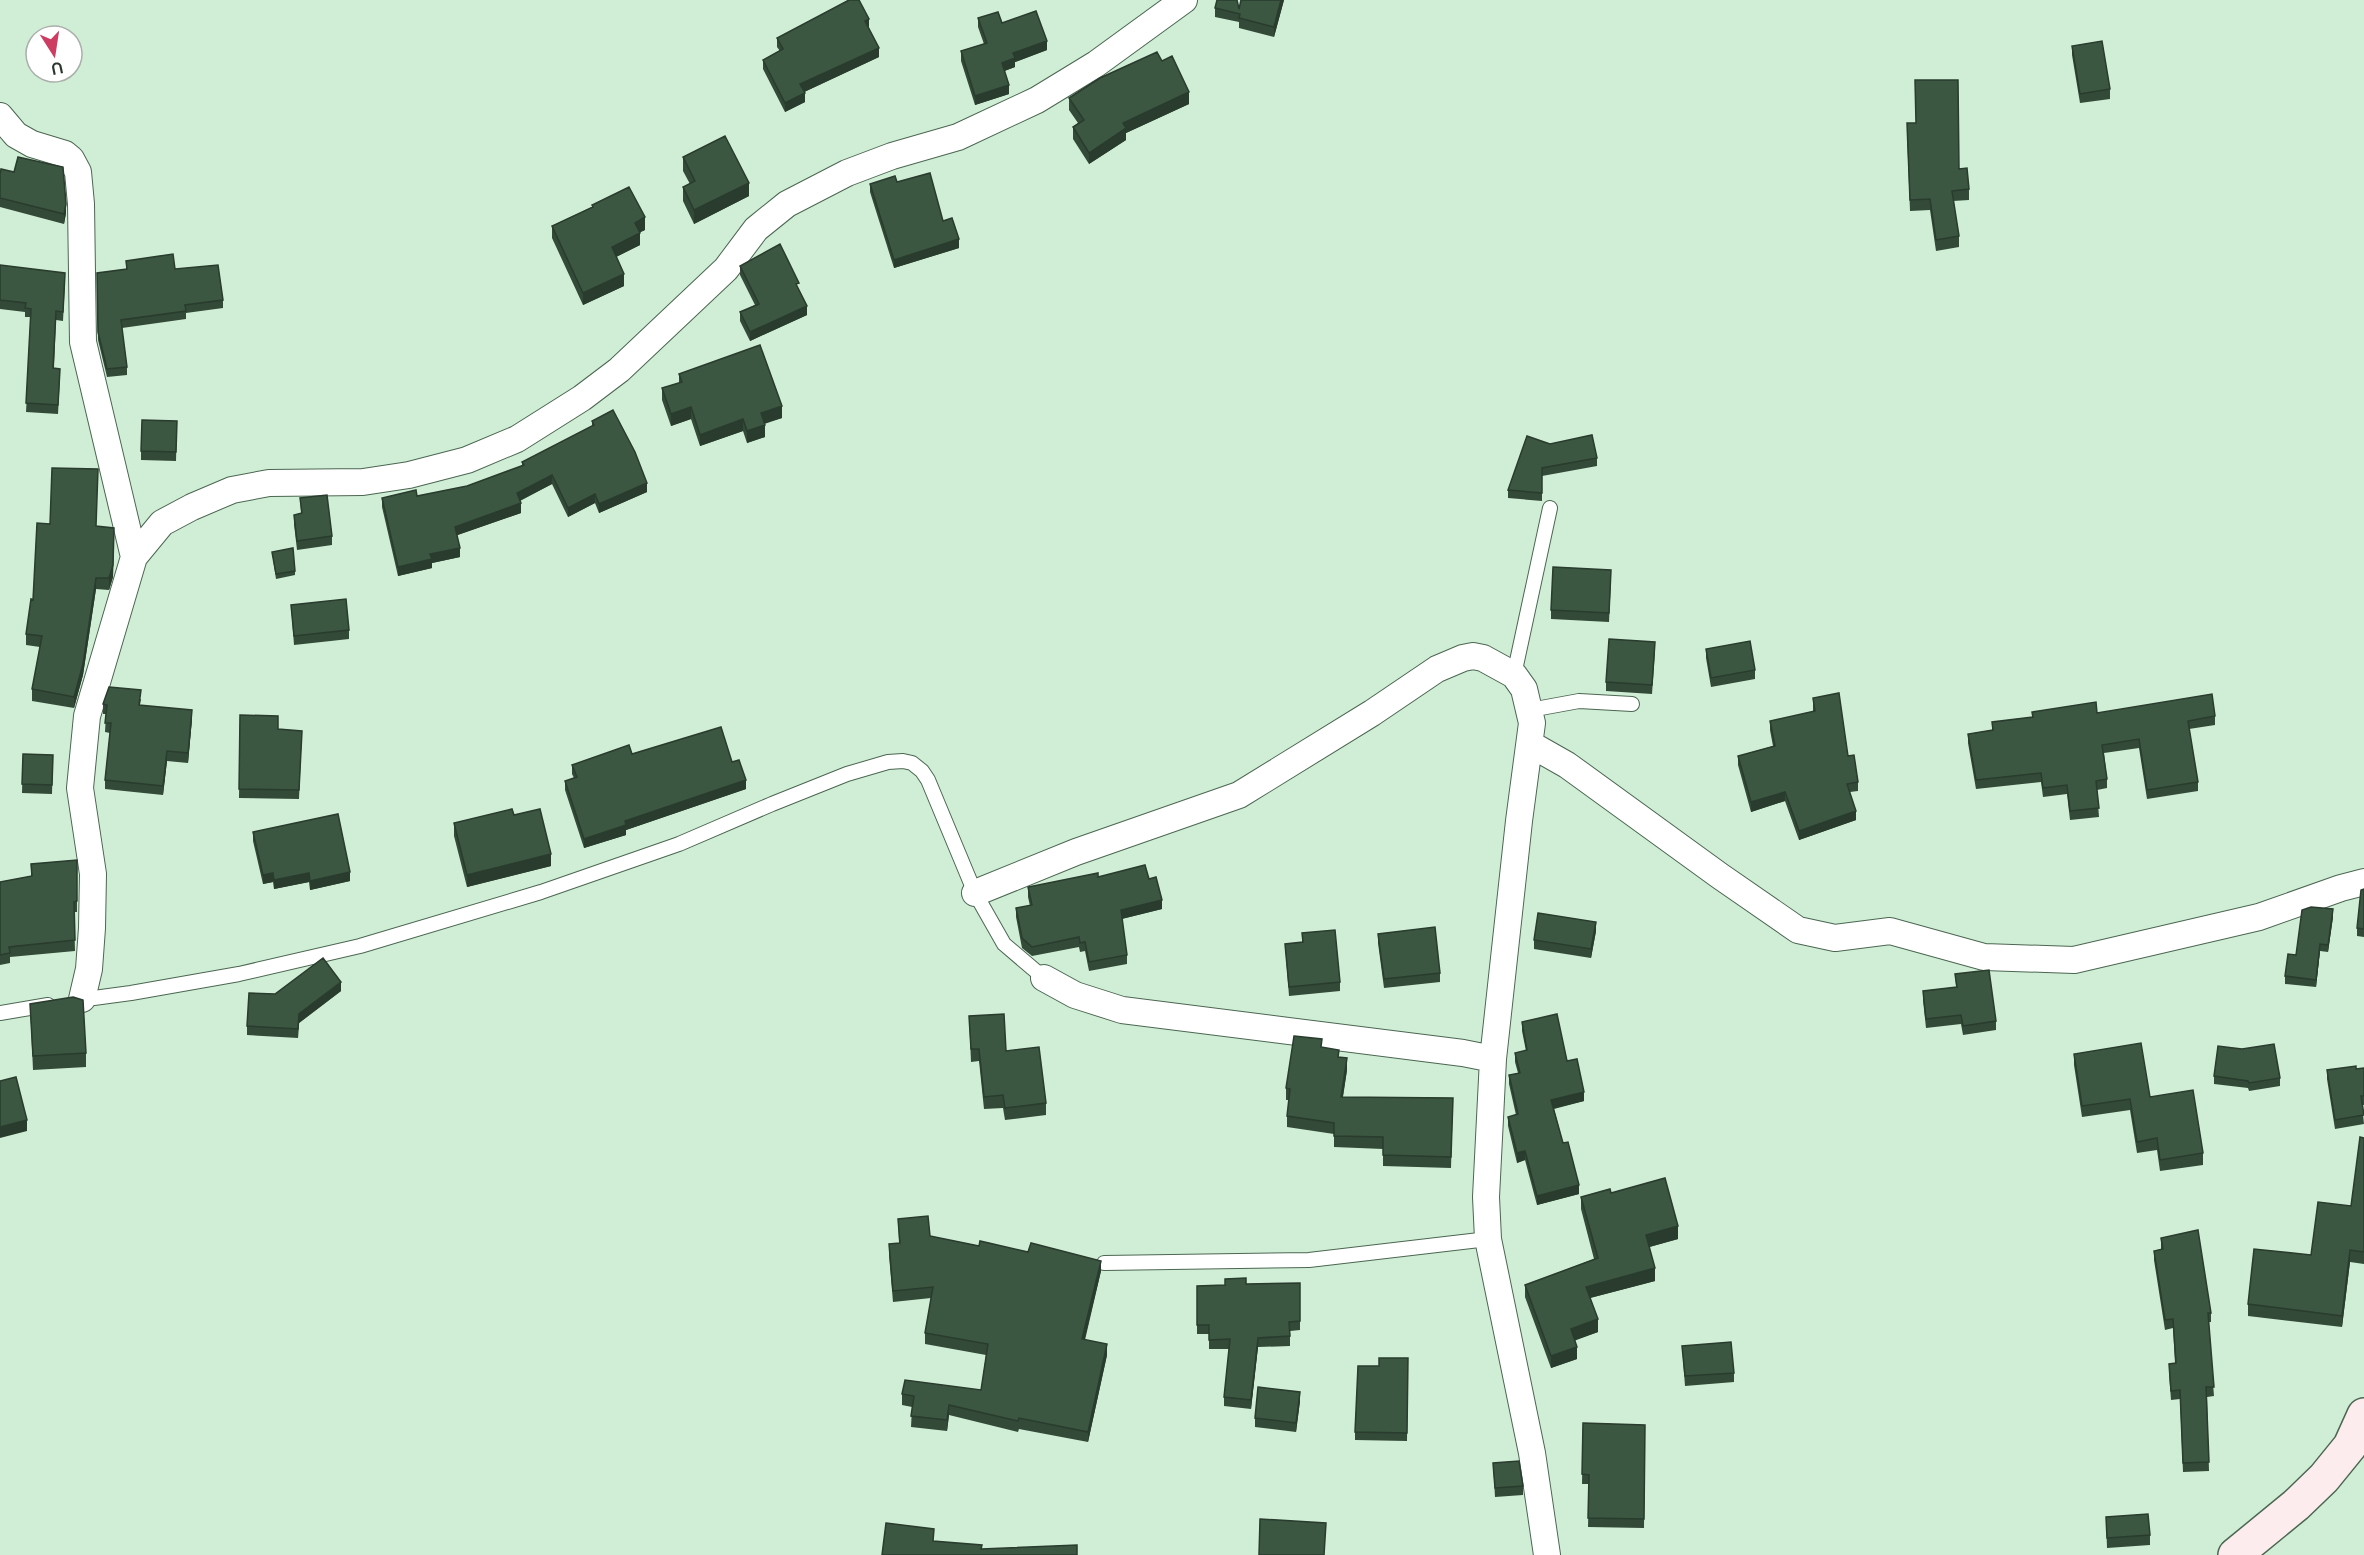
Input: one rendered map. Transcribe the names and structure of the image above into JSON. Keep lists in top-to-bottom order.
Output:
{
  "north": "bottom"
}
